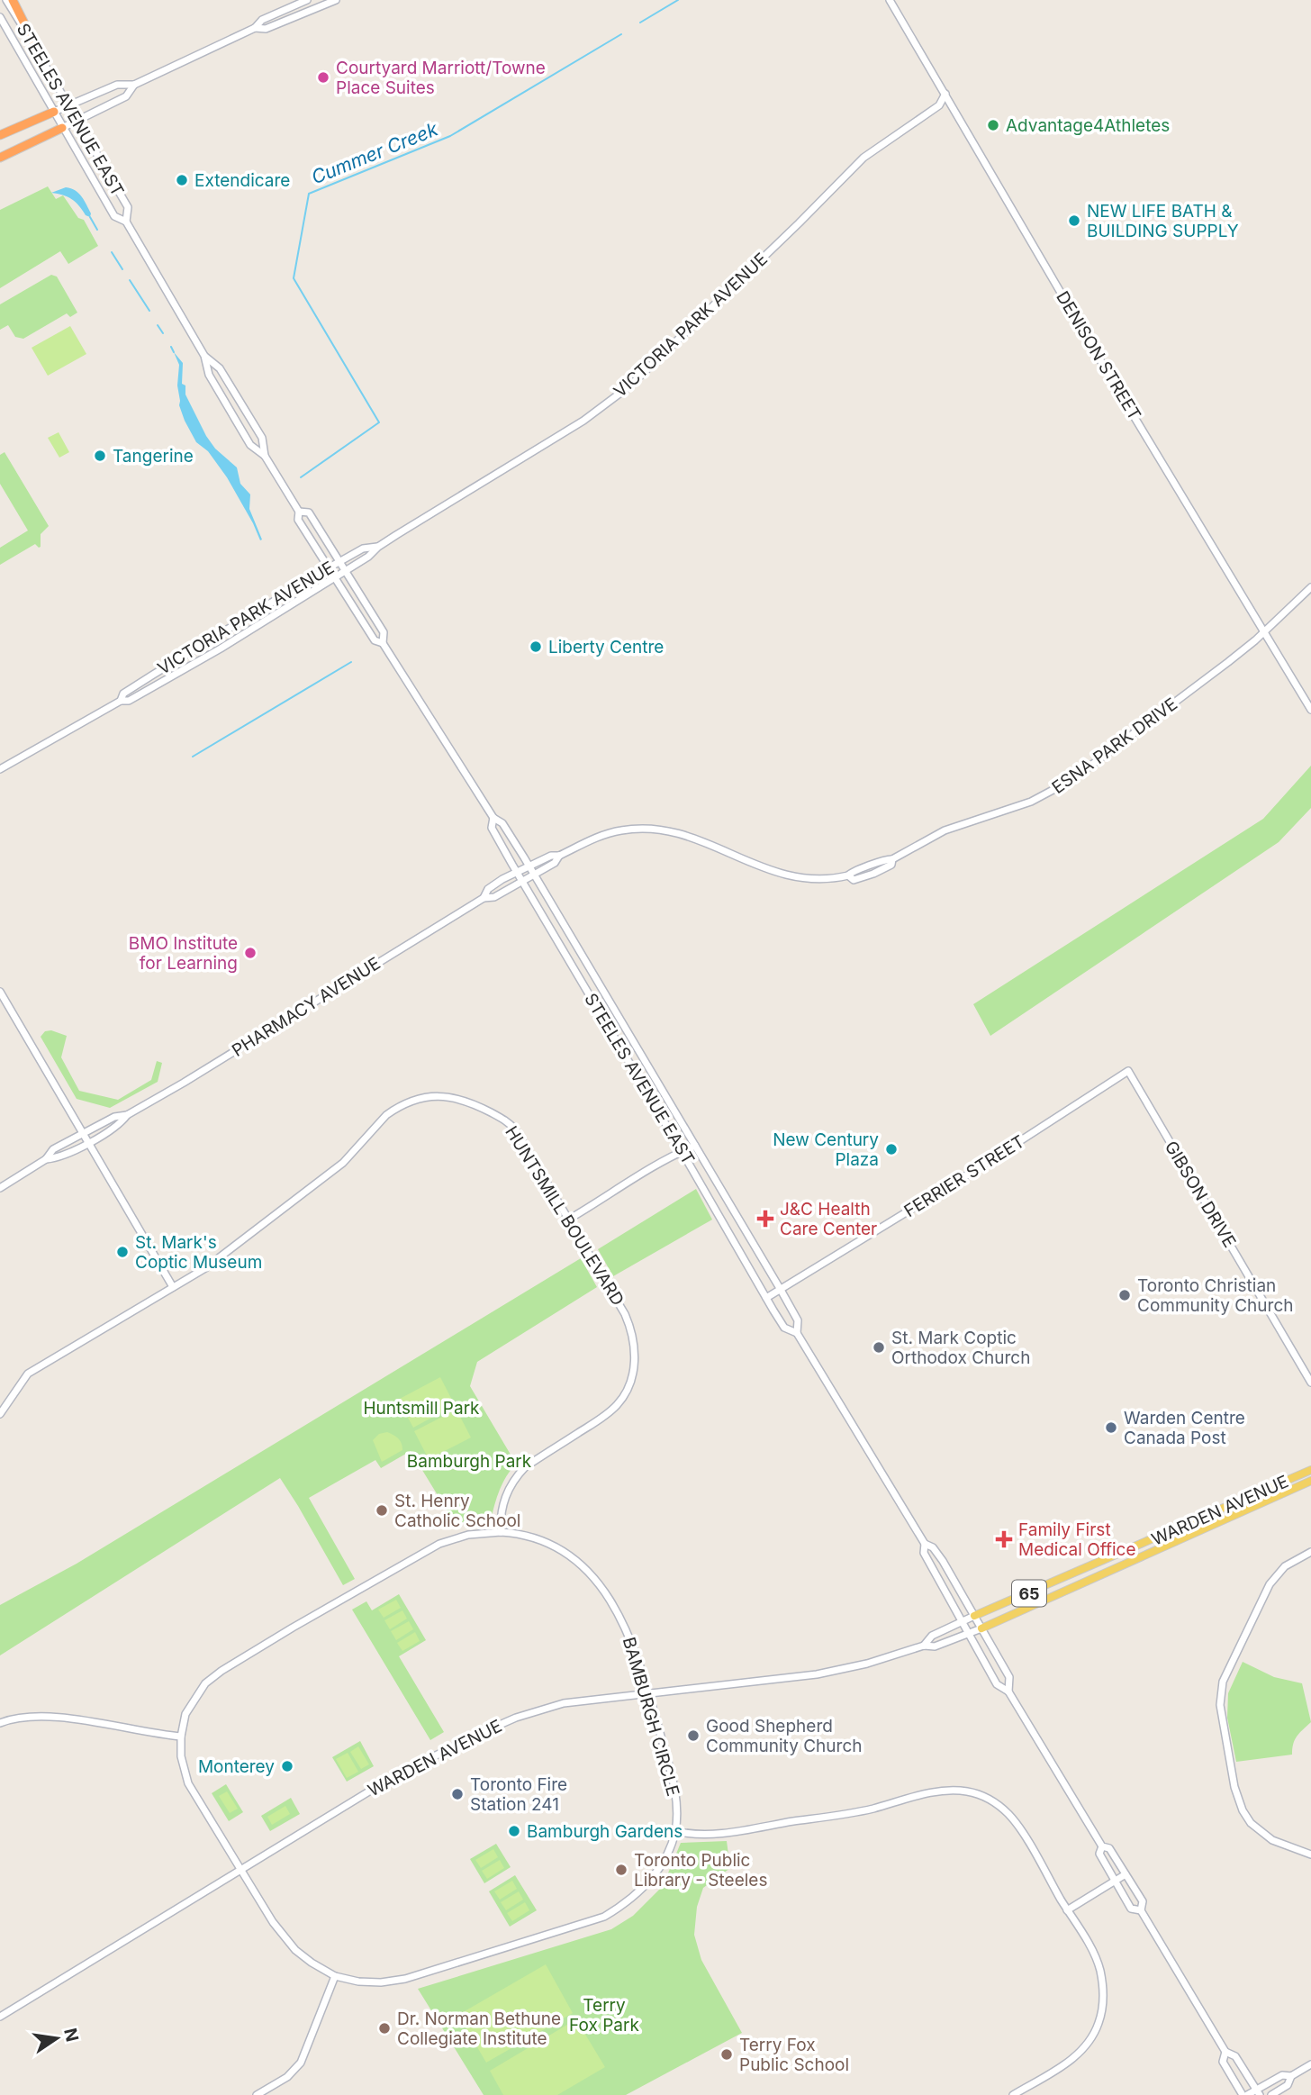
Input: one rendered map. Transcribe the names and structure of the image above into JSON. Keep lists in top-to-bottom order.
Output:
{
  "streets": {
    "main road": ["WARDEN AVENUE", "65"],
    "street": [
      "STEELES AVENUE EAST",
      "VICTORIA PARK AVENUE",
      "DENISON STREET",
      "ESNA PARK DRIVE",
      "PHARMACY AVENUE",
      "FERRIER STREET",
      "GIBSON DRIVE",
      "HUNTSMILL BOULEVARD",
      "BAMBURGH CIRCLE"
    ]
  },
  "crossings": [
    ["STEELES AVENUE EAST", "VICTORIA PARK AVENUE"],
    ["STEELES AVENUE EAST", "ESNA PARK DRIVE"],
    ["STEELES AVENUE EAST", "PHARMACY AVENUE"],
    ["STEELES AVENUE EAST", "FERRIER STREET"],
    ["STEELES AVENUE EAST", "WARDEN AVENUE"],
    ["VICTORIA PARK AVENUE", "DENISON STREET"],
    ["DENISON STREET", "ESNA PARK DRIVE"],
    ["ESNA PARK DRIVE", "PHARMACY AVENUE"],
    ["FERRIER STREET", "GIBSON DRIVE"],
    ["HUNTSMILL BOULEVARD", "BAMBURGH CIRCLE"],
    ["WARDEN AVENUE", "BAMBURGH CIRCLE"]
  ],
  "water": ["Cummer Creek"],
  "parks": ["Huntsmill Park", "Bamburgh Park", "Terry Fox Park"],
  "places": {
    "other": [
      "Courtyard Marriott/Towne Place Suites",
      "Advantage4Athletes",
      "Extendicare",
      "NEW LIFE BATH & BUILDING SUPPLY",
      "Tangerine",
      "Liberty Centre",
      "BMO Institute for Learning",
      "New Century Plaza",
      "St. Mark's Coptic Museum",
      "Toronto Christian Community Church",
      "St. Mark Coptic Orthodox Church",
      "Warden Centre Canada Post",
      "St. Henry Catholic School",
      "Good Shepherd Community Church",
      "Monterey",
      "Toronto Fire Station 241",
      "Bamburgh Gardens",
      "Toronto Public Library - Steeles",
      "Dr. Norman Bethune Collegiate Institute",
      "Terry Fox Public School"
    ],
    "health": ["J&C Health Care Center", "Family First Medical Office"]
  },
  "north": "right"
}
